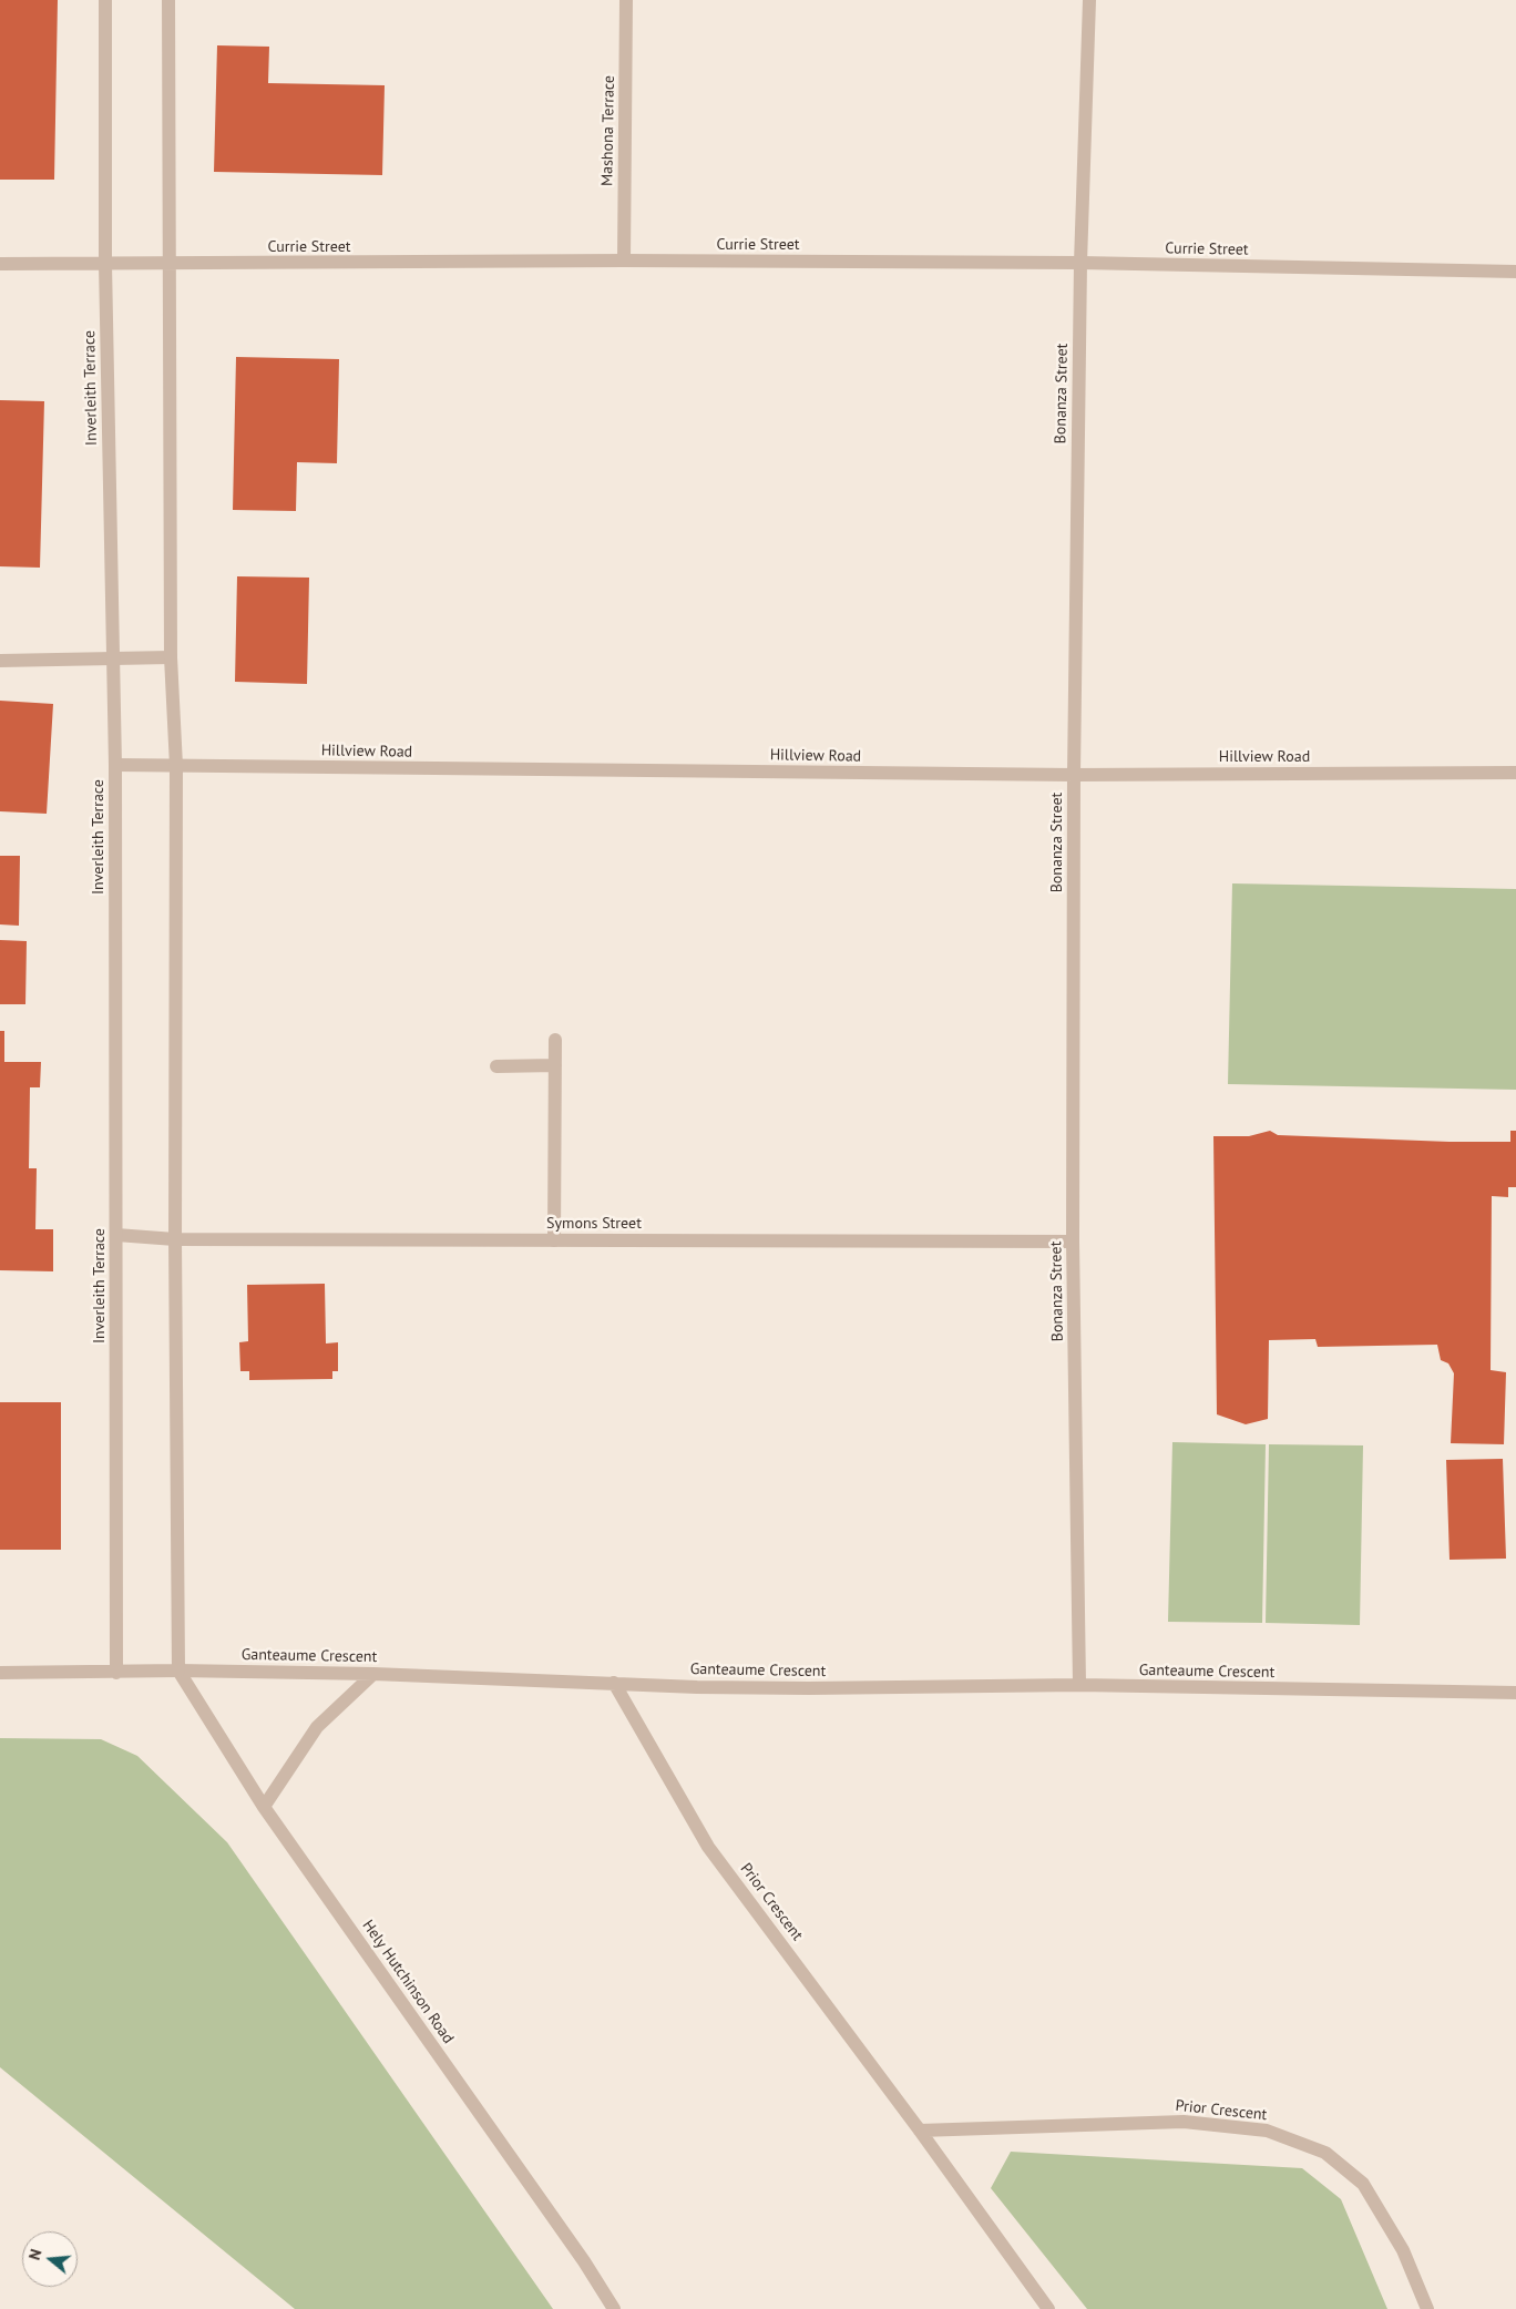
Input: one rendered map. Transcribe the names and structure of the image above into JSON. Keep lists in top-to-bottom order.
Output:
{
  "streets": {
    "street": [
      "Mashona Terrace",
      "Currie Street",
      "Inverleith Terrace",
      "Bonanza Street",
      "Hillview Road",
      "Symons Street",
      "Ganteaume Crescent",
      "Prior Crescent",
      "Hely Hutchinson Road"
    ]
  },
  "crossings": [
    ["Mashona Terrace", "Currie Street"],
    ["Currie Street", "Inverleith Terrace"],
    ["Currie Street", "Bonanza Street"],
    ["Inverleith Terrace", "Hillview Road"],
    ["Inverleith Terrace", "Symons Street"],
    ["Inverleith Terrace", "Ganteaume Crescent"],
    ["Bonanza Street", "Hillview Road"],
    ["Bonanza Street", "Symons Street"],
    ["Bonanza Street", "Ganteaume Crescent"],
    ["Ganteaume Crescent", "Prior Crescent"],
    ["Ganteaume Crescent", "Hely Hutchinson Road"]
  ],
  "north": "left"
}
